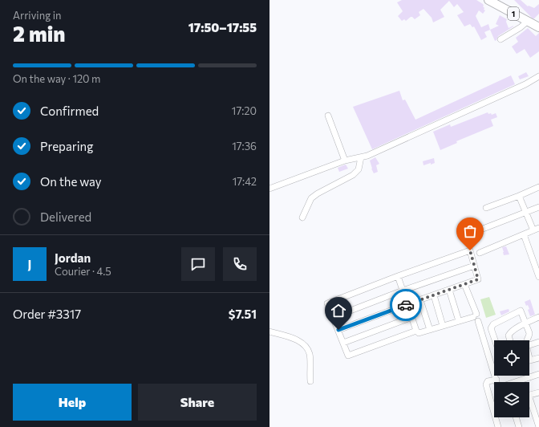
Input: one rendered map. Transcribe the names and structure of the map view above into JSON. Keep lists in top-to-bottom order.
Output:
{
  "streets": {
    "highway": ["1"]
  },
  "page": {
    "heading": ["2 min", "Arriving in", "17:50–17:55"],
    "panel": [
      "Jordan",
      "Courier · 4.5",
      "Order #3317",
      "$7.51"
    ],
    "bar": "On the way · 120 m",
    "list": [
      ["Confirmed", "17:20"],
      ["Preparing", "17:36"],
      ["On the way", "17:42"],
      "Delivered"
    ],
    "round": "J",
    "buttons": ["Help", "Share"]
  }
}
